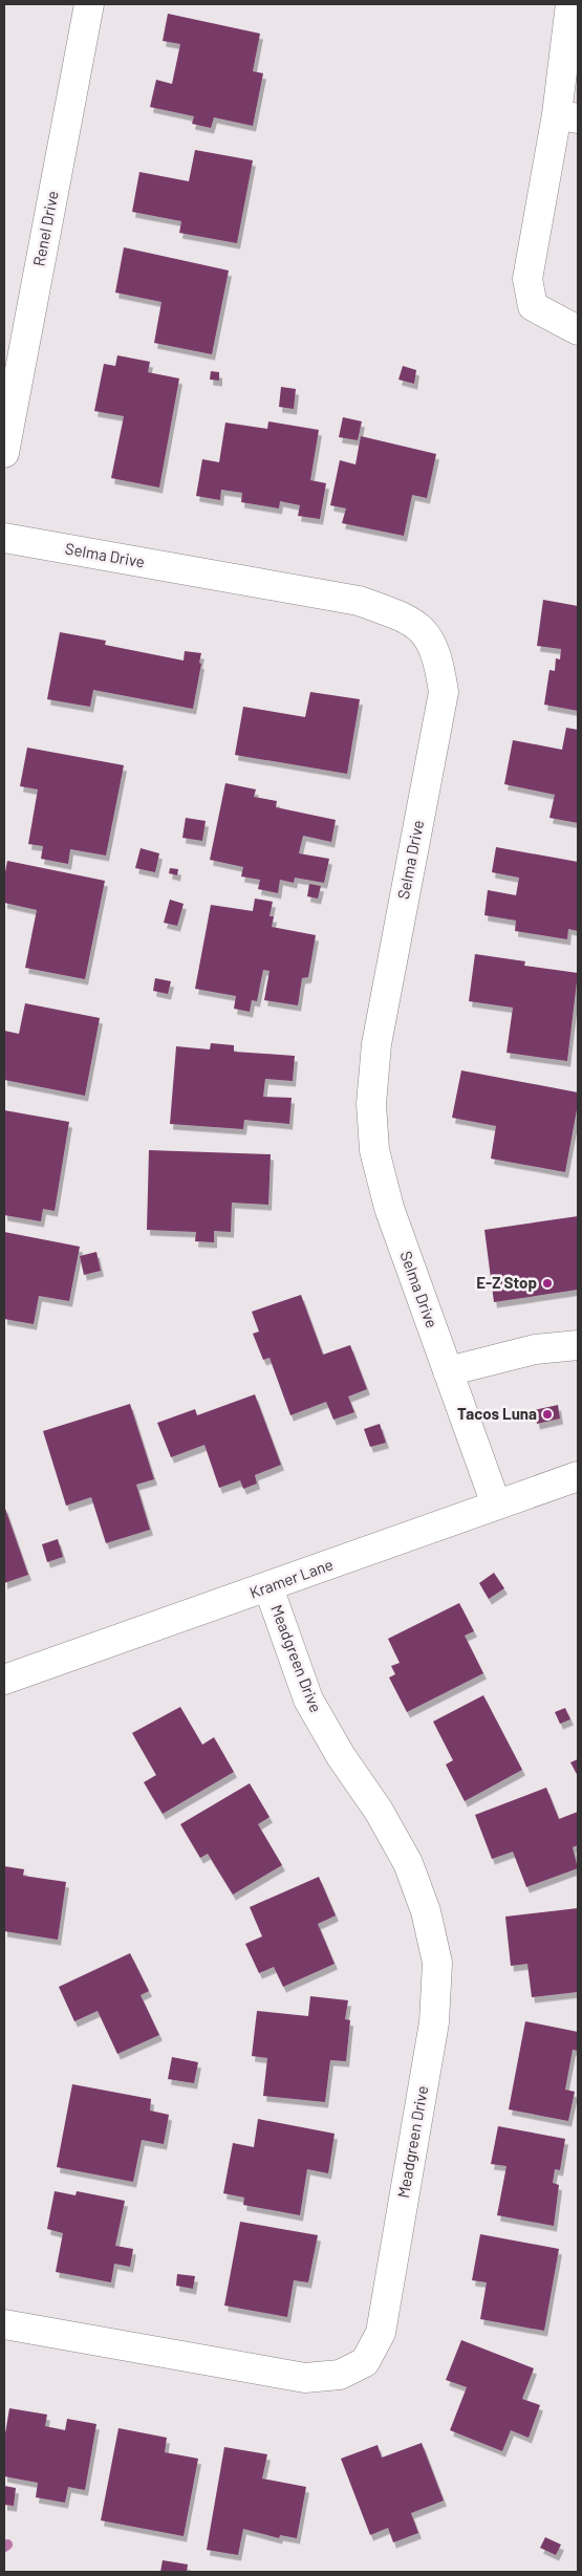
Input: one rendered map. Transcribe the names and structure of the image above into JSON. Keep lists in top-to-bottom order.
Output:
{
  "streets": {
    "street": [
      "Renel Drive",
      "Selma Drive",
      "Kramer Lane",
      "Meadgreen Drive"
    ]
  },
  "crossings": [
    ["Selma Drive", "Kramer Lane"],
    ["Kramer Lane", "Meadgreen Drive"]
  ],
  "places": ["E-Z Stop", "Tacos Luna"]
}
